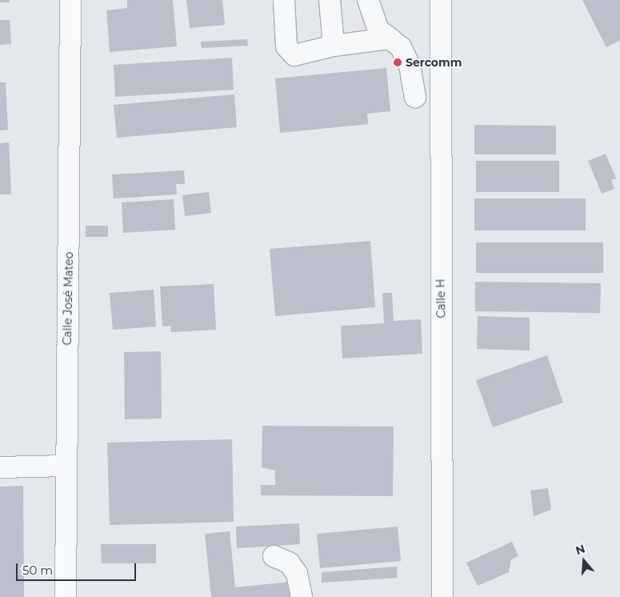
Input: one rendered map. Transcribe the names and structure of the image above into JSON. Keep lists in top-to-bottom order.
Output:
{
  "streets": {
    "street": ["Calle José Mateo", "Calle H"]
  },
  "places": ["Sercomm"],
  "scale_bar": "50 m",
  "north": "top"
}
